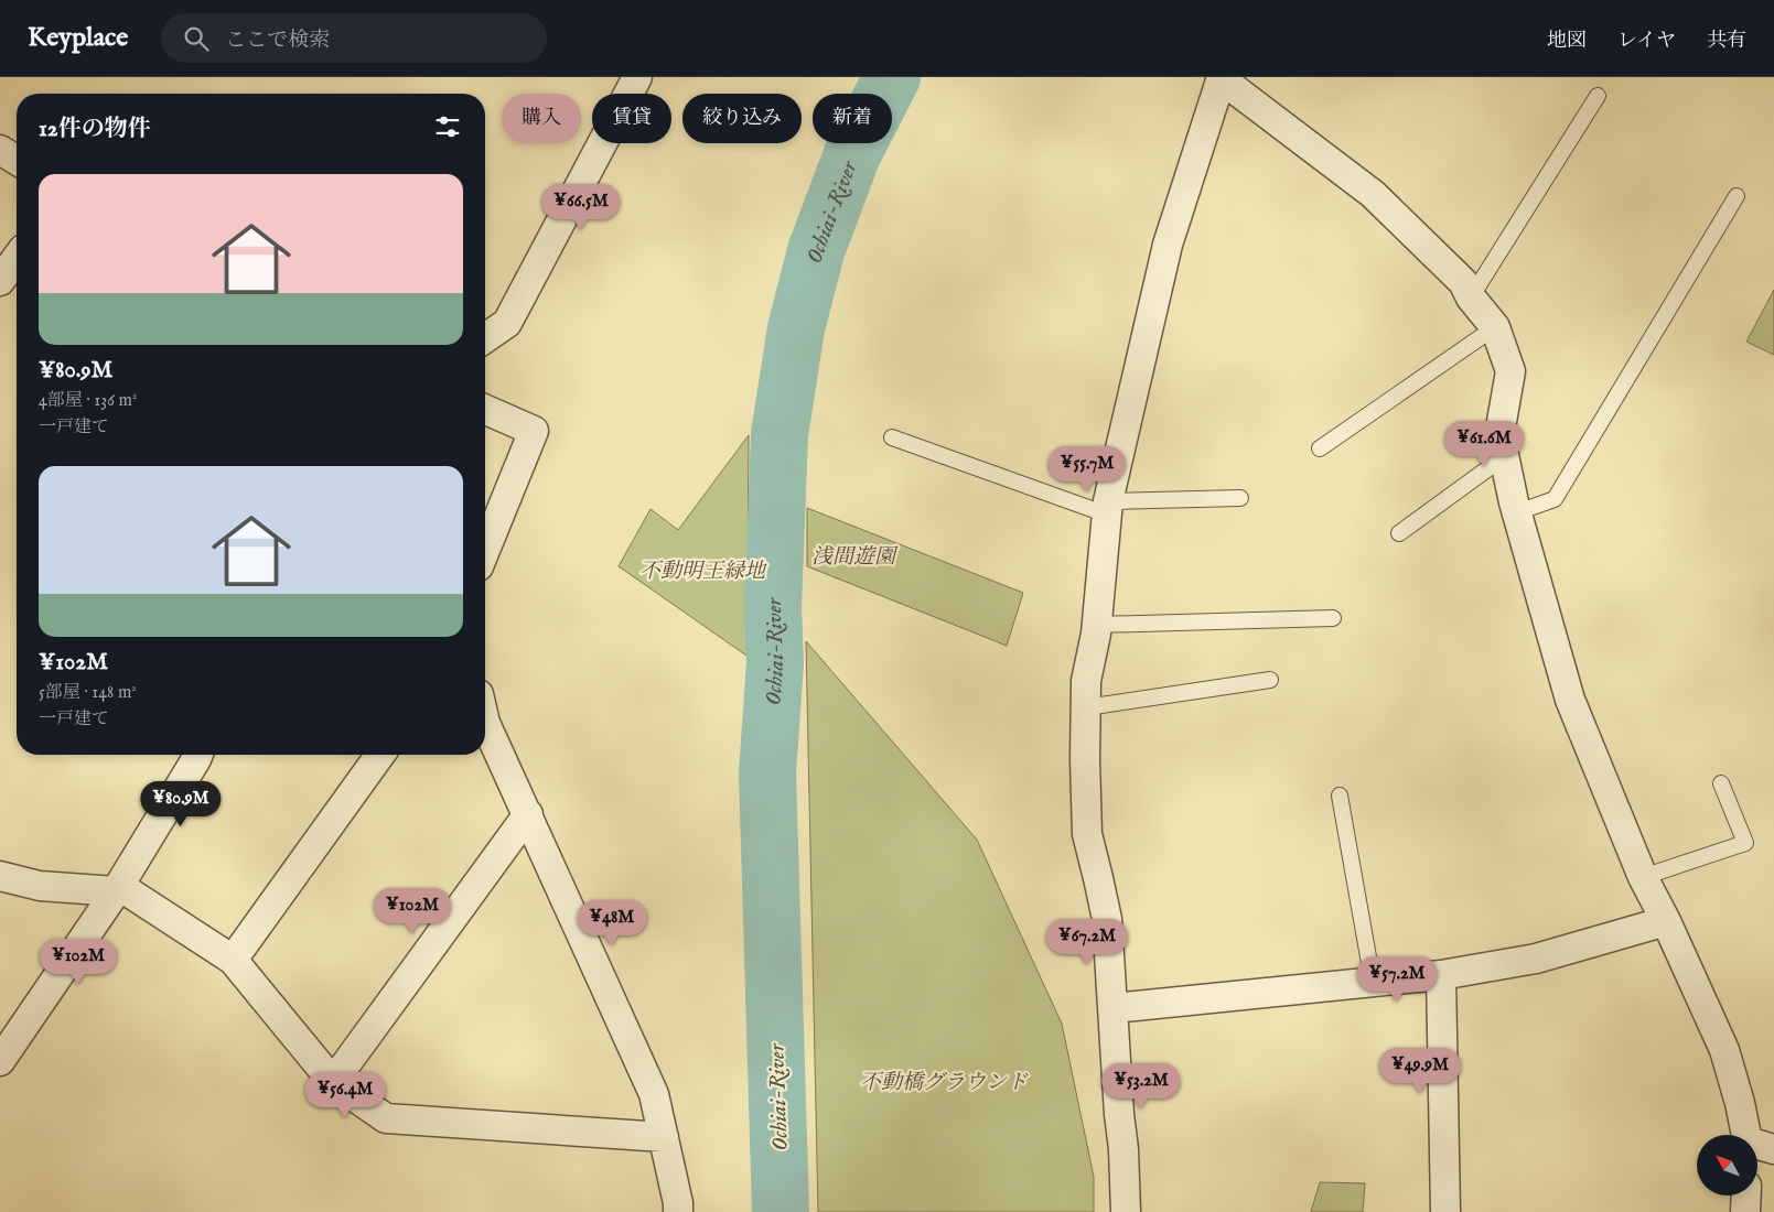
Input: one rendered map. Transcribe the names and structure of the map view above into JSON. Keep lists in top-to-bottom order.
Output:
{
  "water": ["Ochiai-River"],
  "parks": ["浅間遊園", "不動明王緑地", "不動橋グラウンド"],
  "north": "top left",
  "page": {
    "header": "Keyplace",
    "search": "ここで検索",
    "nav": ["地図", "レイヤ", "共有"],
    "chip": [
      "購入",
      "賃貸",
      "絞り込み",
      "新着"
    ],
    "heading": "12件の物件",
    "list": [
      {
        "name": "¥80.9M",
        "note": "4部屋 · 136 m² · 一戸建て"
      },
      {
        "name": "¥102M",
        "note": "5部屋 · 148 m² · 一戸建て"
      }
    ],
    "price": [
      "¥66.5M",
      "¥61.6M",
      "¥55.7M",
      "¥80.9M",
      "¥102M",
      "¥48M",
      "¥67.2M",
      "¥102M",
      "¥57.2M",
      "¥49.9M",
      "¥53.2M",
      "¥56.4M"
    ]
  }
}
